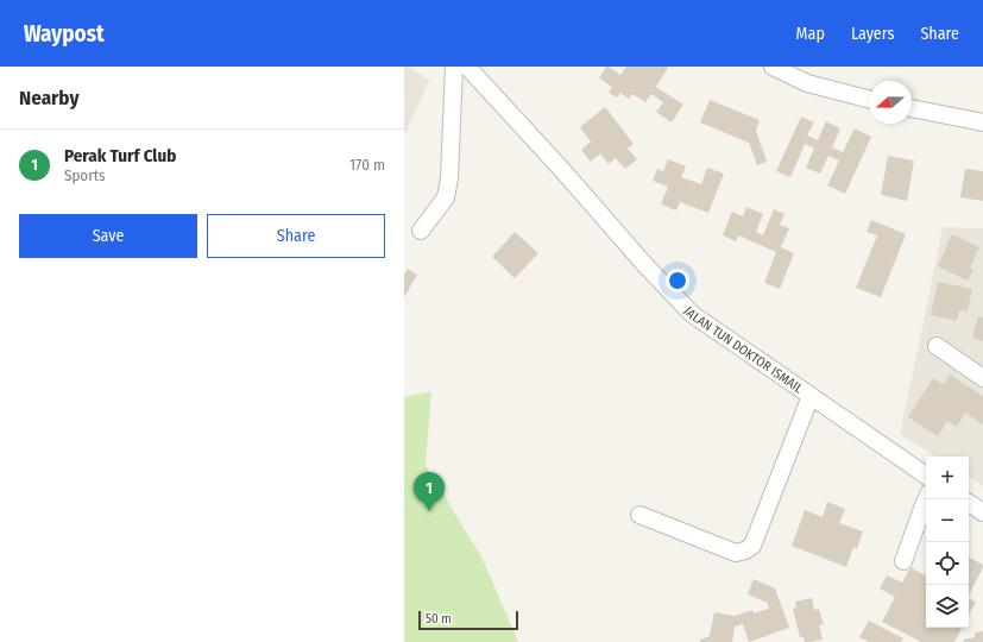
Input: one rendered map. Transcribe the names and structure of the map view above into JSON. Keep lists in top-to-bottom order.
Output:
{
  "streets": {
    "street": ["JALAN TUN DOKTOR ISMAIL"]
  },
  "scale_bar": "50 m",
  "north": "left",
  "page": {
    "header": "Waypost",
    "nav": ["Map", "Layers", "Share"],
    "heading": "Nearby",
    "list": [
      {
        "mark": "1",
        "name": "Perak Turf Club",
        "note": "Sports",
        "value": "170 m"
      }
    ],
    "buttons": ["Save", "Share"],
    "map_buttons": ["+", "−"],
    "pins": "1",
    "scale": "50 m"
  }
}
